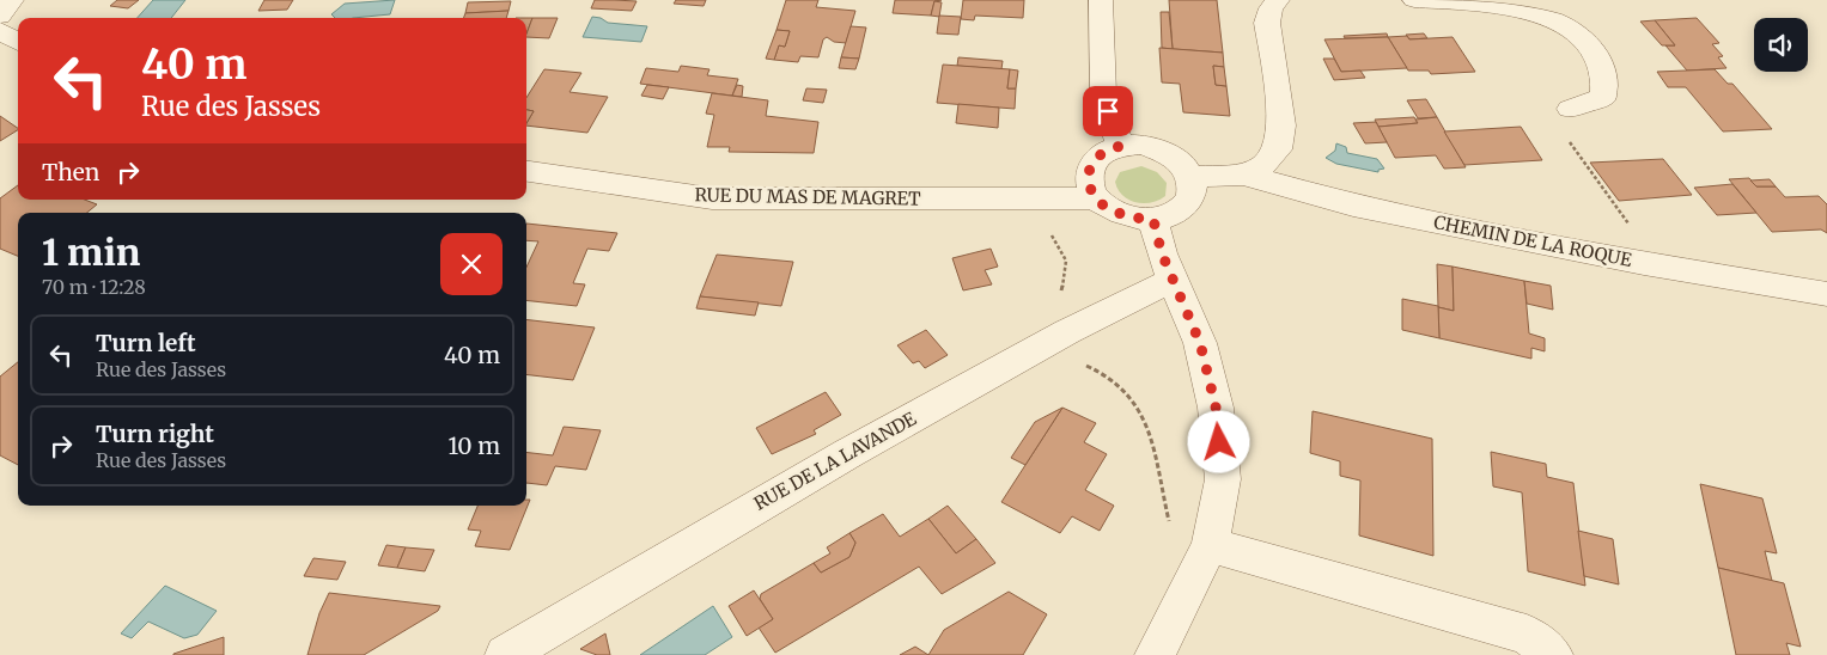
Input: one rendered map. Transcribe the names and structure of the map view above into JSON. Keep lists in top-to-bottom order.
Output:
{
  "streets": {
    "street": ["RUE DU MAS DE MAGRET", "CHEMIN DE LA ROQUE", "RUE DE LA LAVANDE"]
  },
  "page": {
    "turn": ["40 m", "Rue des Jasses"],
    "then": "Then",
    "heading": ["1 min", "70 m · 12:28"],
    "list": [
      {
        "name": "Turn left",
        "note": "Rue des Jasses",
        "value": "40 m"
      },
      {
        "name": "Turn right",
        "note": "Rue des Jasses",
        "value": "10 m"
      }
    ]
  }
}
